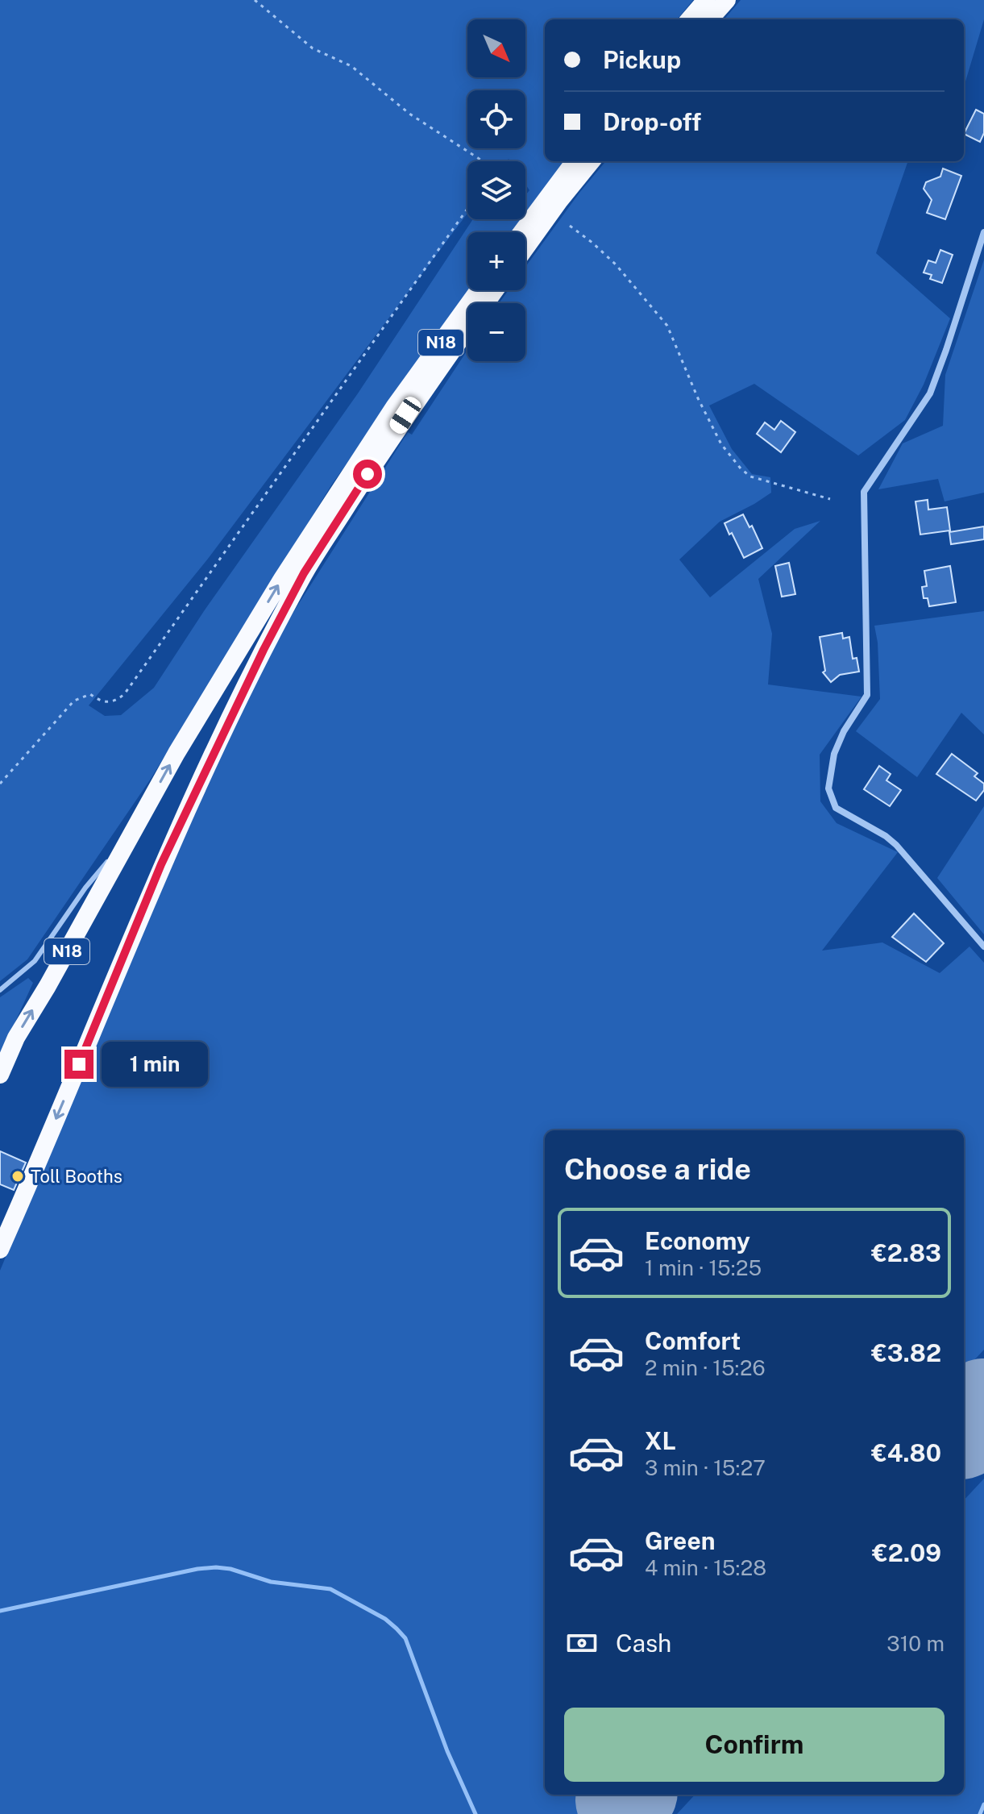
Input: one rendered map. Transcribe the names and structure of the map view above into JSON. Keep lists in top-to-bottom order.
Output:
{
  "streets": {
    "highway": ["N18"]
  },
  "places": ["Toll Booths"],
  "north": "bottom right",
  "page": {
    "map_buttons": ["+", "−"],
    "banner": ["Pickup", "Drop-off"],
    "bubble": "1 min",
    "heading": "Choose a ride",
    "list": [
      {
        "name": "Economy",
        "note": "1 min · 15:25",
        "value": "€2.83"
      },
      {
        "name": "Comfort",
        "note": "2 min · 15:26",
        "value": "€3.82"
      },
      {
        "name": "XL",
        "note": "3 min · 15:27",
        "value": "€4.80"
      },
      {
        "name": "Green",
        "note": "4 min · 15:28",
        "value": "€2.09"
      }
    ],
    "pay": ["Cash", "310 m"],
    "buttons": "Confirm"
  }
}
